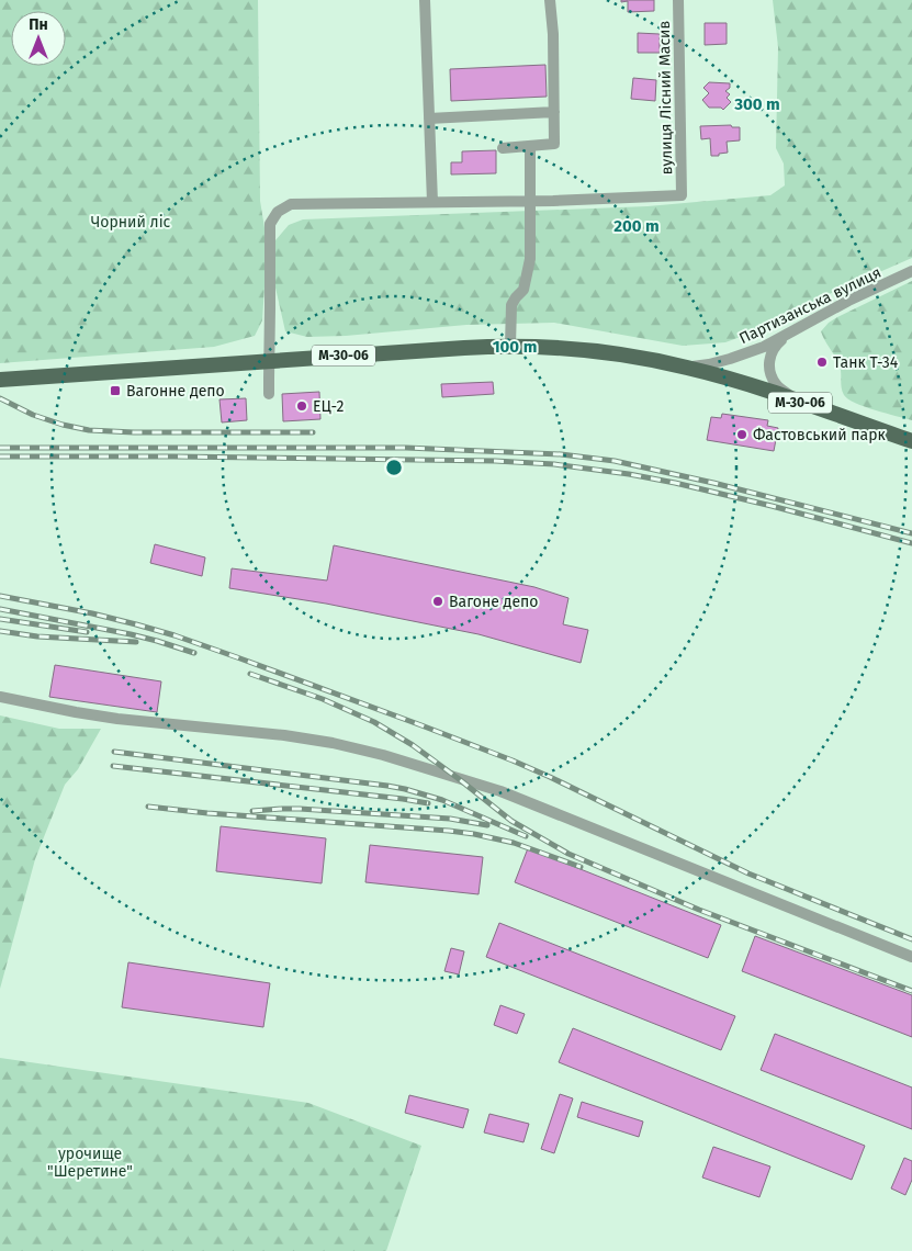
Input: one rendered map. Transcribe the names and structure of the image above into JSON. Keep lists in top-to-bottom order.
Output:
{
  "streets": {
    "main road": ["М-30-06"],
    "street": ["вулиця Лісний Масив", "Партизанська вулиця"]
  },
  "crossings": [
    ["Партизанська вулиця", "М-30-06"]
  ],
  "parks": ["Чорний ліс", "урочище \"Шеретине\""],
  "places": {
    "other": [
      "Танк Т-34",
      "ЕЦ-2",
      "Фастовський парк",
      "Вагоне депо"
    ],
    "transit": ["Вагонне депо"]
  },
  "north": "top",
  "rings": ["300 m", "200 m", "100 m"]
}
